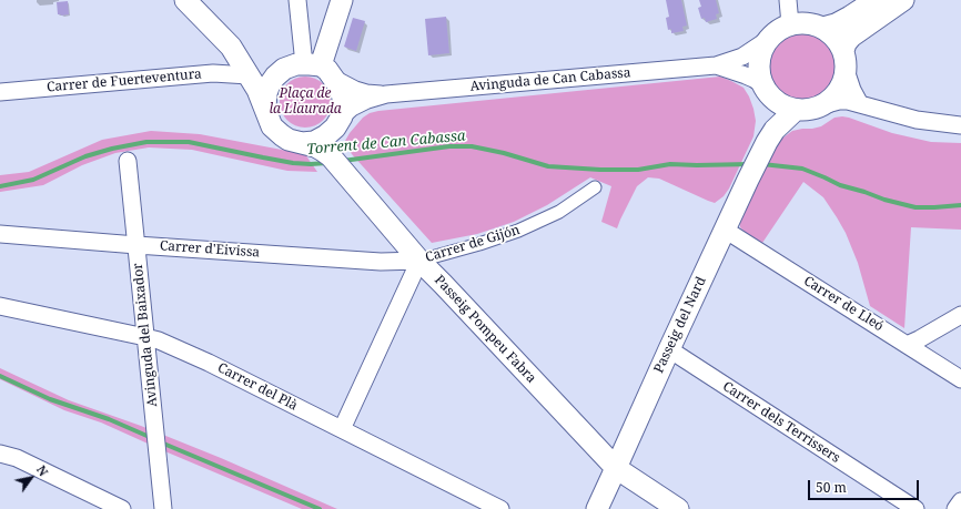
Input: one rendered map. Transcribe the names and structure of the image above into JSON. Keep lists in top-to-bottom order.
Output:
{
  "streets": {
    "street": [
      "Avinguda de Can Cabassa",
      "Carrer de Fuerteventura",
      "Carrer de Gijón",
      "Carrer d'Eivissa",
      "Carrer de Lleó",
      "Passeig del Nard",
      "Passeig Pompeu Fabra",
      "Avinguda del Baixador",
      "Carrer del Plà",
      "Carrer dels Terrissers"
    ]
  },
  "crossings": [
    ["Avinguda de Can Cabassa", "Passeig del Nard"],
    ["Avinguda de Can Cabassa", "Passeig Pompeu Fabra"],
    ["Carrer de Gijón", "Carrer d'Eivissa"],
    ["Carrer de Gijón", "Passeig Pompeu Fabra"],
    ["Carrer de Gijón", "Carrer del Plà"],
    ["Carrer d'Eivissa", "Passeig Pompeu Fabra"],
    ["Carrer d'Eivissa", "Avinguda del Baixador"],
    ["Carrer de Lleó", "Passeig del Nard"],
    ["Passeig del Nard", "Passeig Pompeu Fabra"],
    ["Passeig del Nard", "Carrer dels Terrissers"],
    ["Avinguda del Baixador", "Carrer del Plà"]
  ],
  "water": ["Torrent de Can Cabassa"],
  "parks": ["Plaça de la Llaurada"],
  "scale_bar": "50 m",
  "north": "top right"
}
